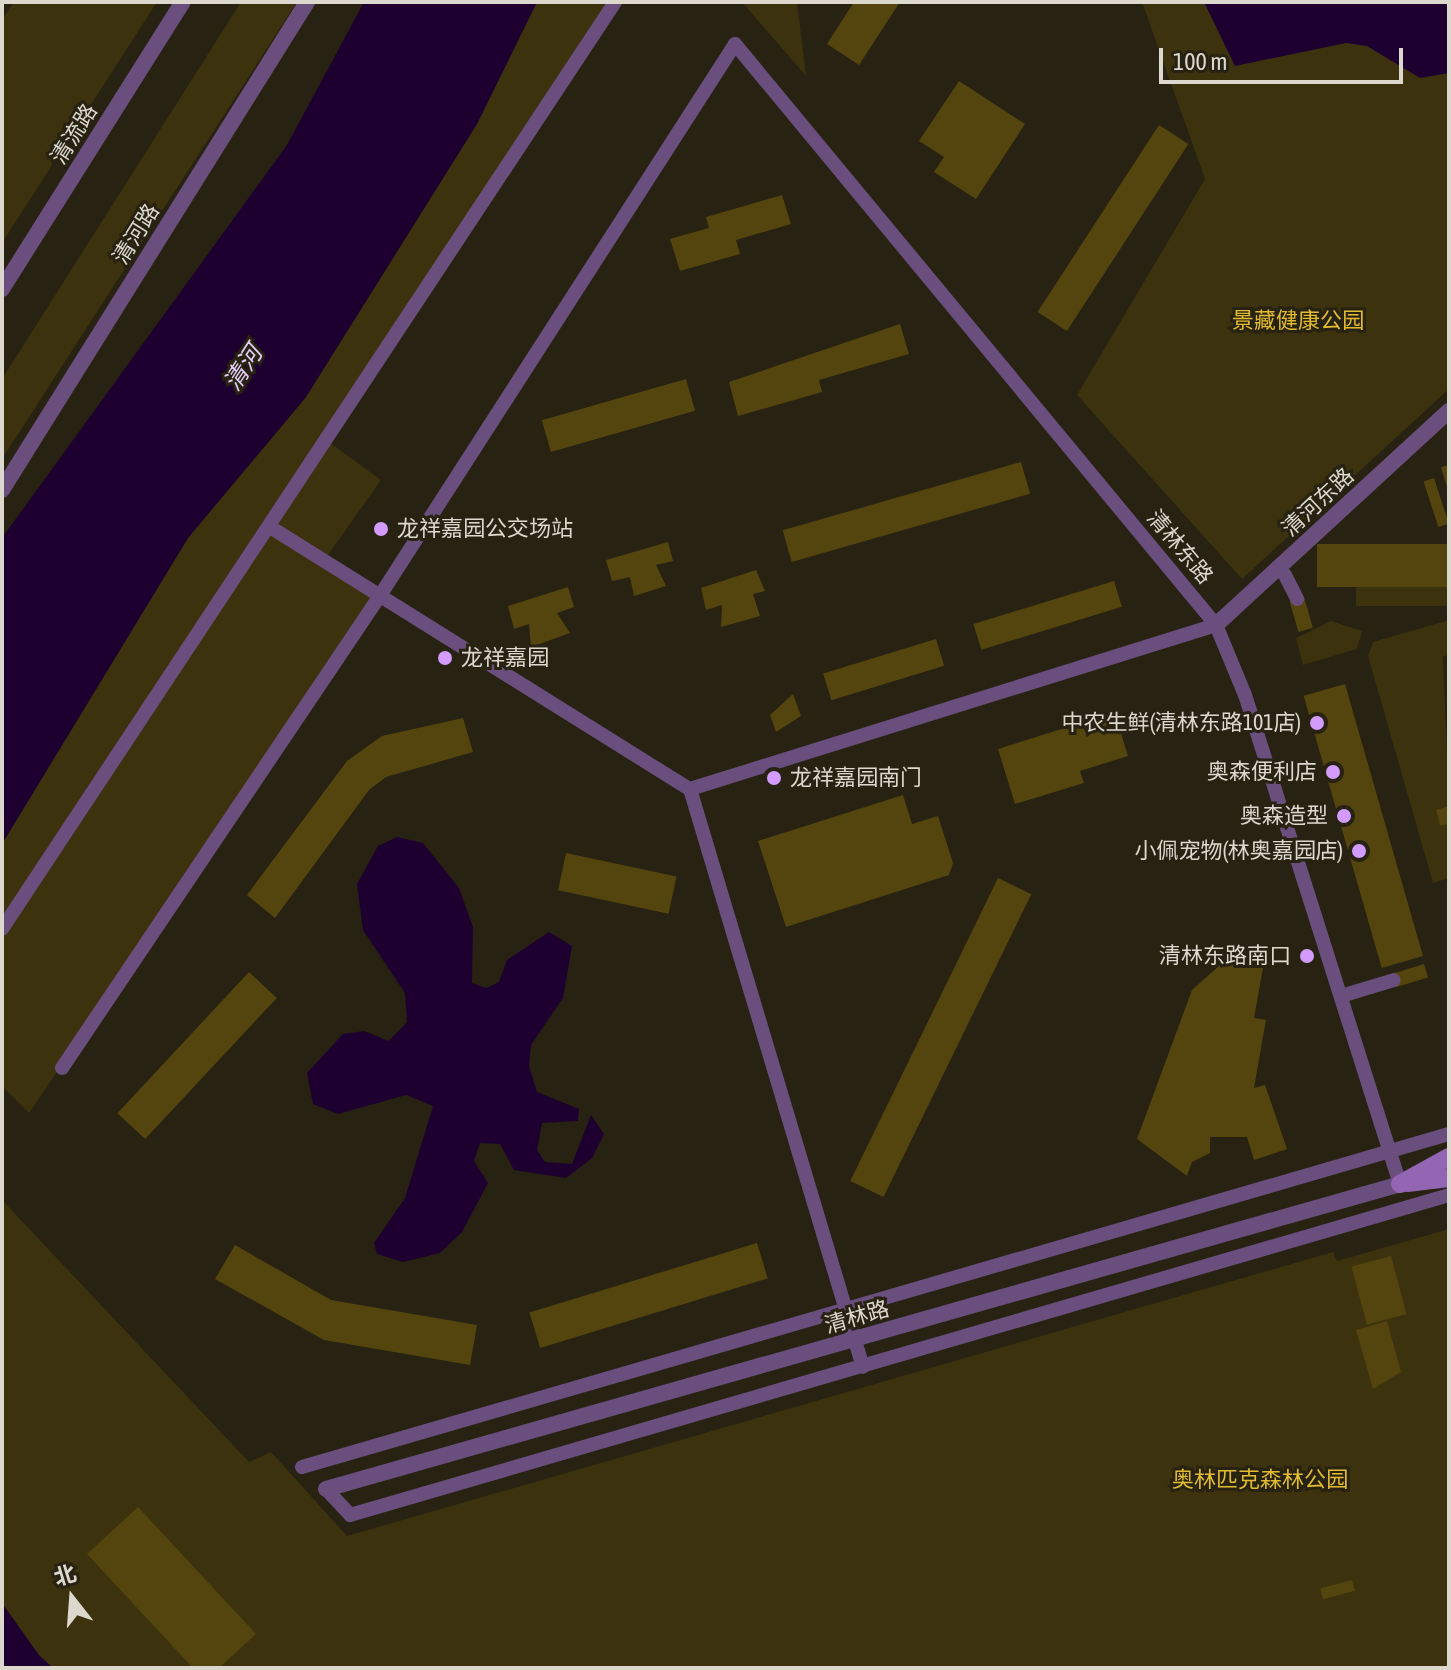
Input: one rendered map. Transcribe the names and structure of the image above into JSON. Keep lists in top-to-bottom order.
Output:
{
  "streets": {
    "street": [
      "清流路",
      "清河路",
      "清河东路",
      "清林东路",
      "清林路"
    ]
  },
  "crossings": [
    ["清河东路", "清林东路"],
    ["清林东路", "清林路"]
  ],
  "water": ["清河"],
  "parks": ["景藏健康公园", "奥林匹克森林公园"],
  "places": [
    "龙祥嘉园公交场站",
    "龙祥嘉园",
    "中农生鲜(清林东路101店)",
    "奥森便利店",
    "龙祥嘉园南门",
    "奥森造型",
    "小佩宠物(林奥嘉园店)",
    "清林东路南口"
  ],
  "scale_bar": "100 m",
  "north": "top"
}
